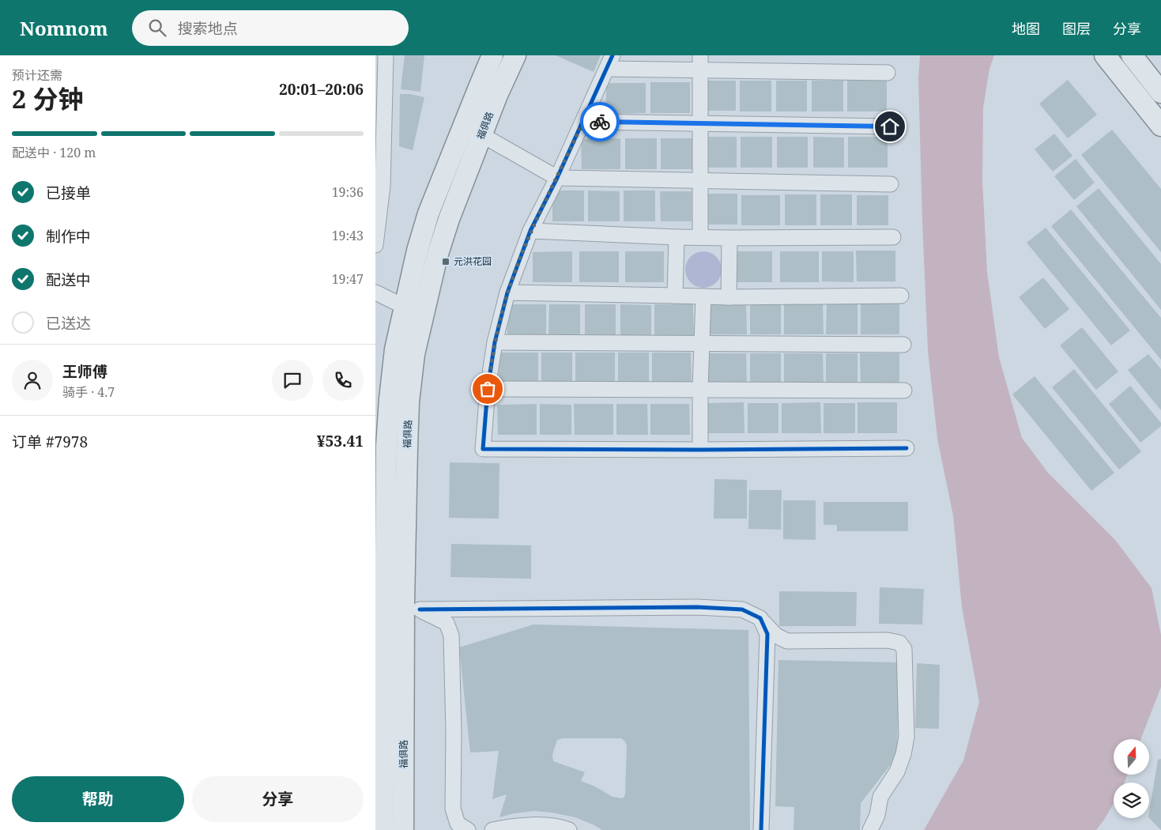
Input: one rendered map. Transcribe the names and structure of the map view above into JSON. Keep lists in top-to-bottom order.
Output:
{
  "streets": {
    "main road": ["福俱路"]
  },
  "places": {
    "transit": ["元洪花园"]
  },
  "north": "top",
  "page": {
    "header": "Nomnom",
    "search": "搜索地点",
    "nav": ["地图", "图层", "分享"],
    "heading": ["2 分钟", "预计还需", "20:01–20:06"],
    "panel": [
      "王师傅",
      "骑手 · 4.7",
      "订单 #7978",
      "¥53.41"
    ],
    "bar": "配送中 · 120 m",
    "list": [
      ["已接单", "19:36"],
      ["制作中", "19:43"],
      ["配送中", "19:47"],
      "已送达"
    ],
    "buttons": ["帮助", "分享"]
  }
}
